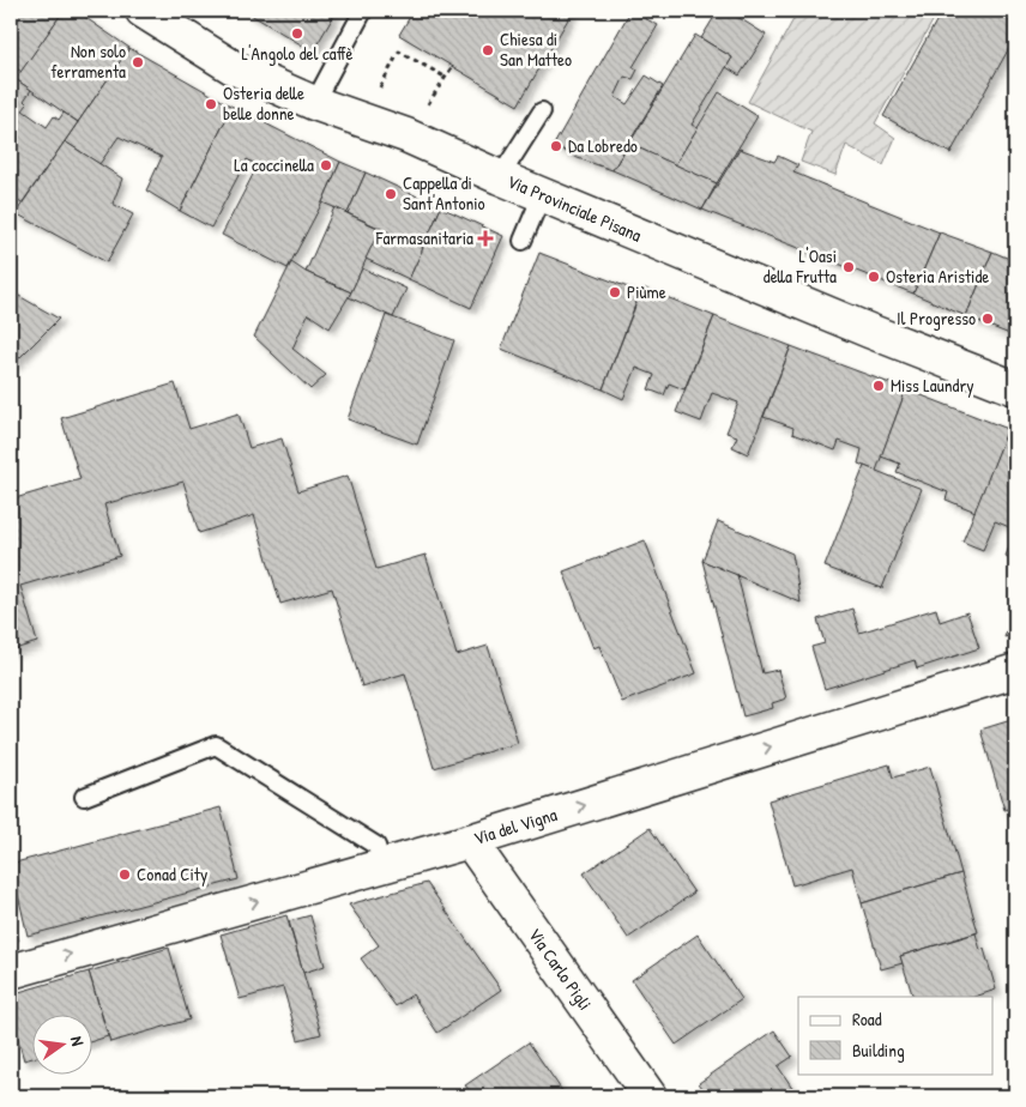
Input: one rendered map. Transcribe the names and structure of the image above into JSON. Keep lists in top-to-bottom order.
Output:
{
  "streets": {
    "street": ["Via Provinciale Pisana", "Via del Vigna", "Via Carlo Pigli"]
  },
  "crossings": [
    ["Via del Vigna", "Via Carlo Pigli"]
  ],
  "one_way": ["Via del Vigna"],
  "places": {
    "other": [
      "L'Angolo del caffè",
      "Chiesa di San Matteo",
      "Non solo ferramenta",
      "Osteria delle belle donne",
      "Da Lobredo",
      "La coccinella",
      "Cappella di Sant'Antonio",
      "L'Oasi della Frutta",
      "Osteria Aristide",
      "Piùme",
      "Il Progresso",
      "Miss Laundry",
      "Conad City"
    ],
    "health": ["Farmasanitaria"]
  },
  "legend": ["Road", "Building"],
  "north": "right"
}
